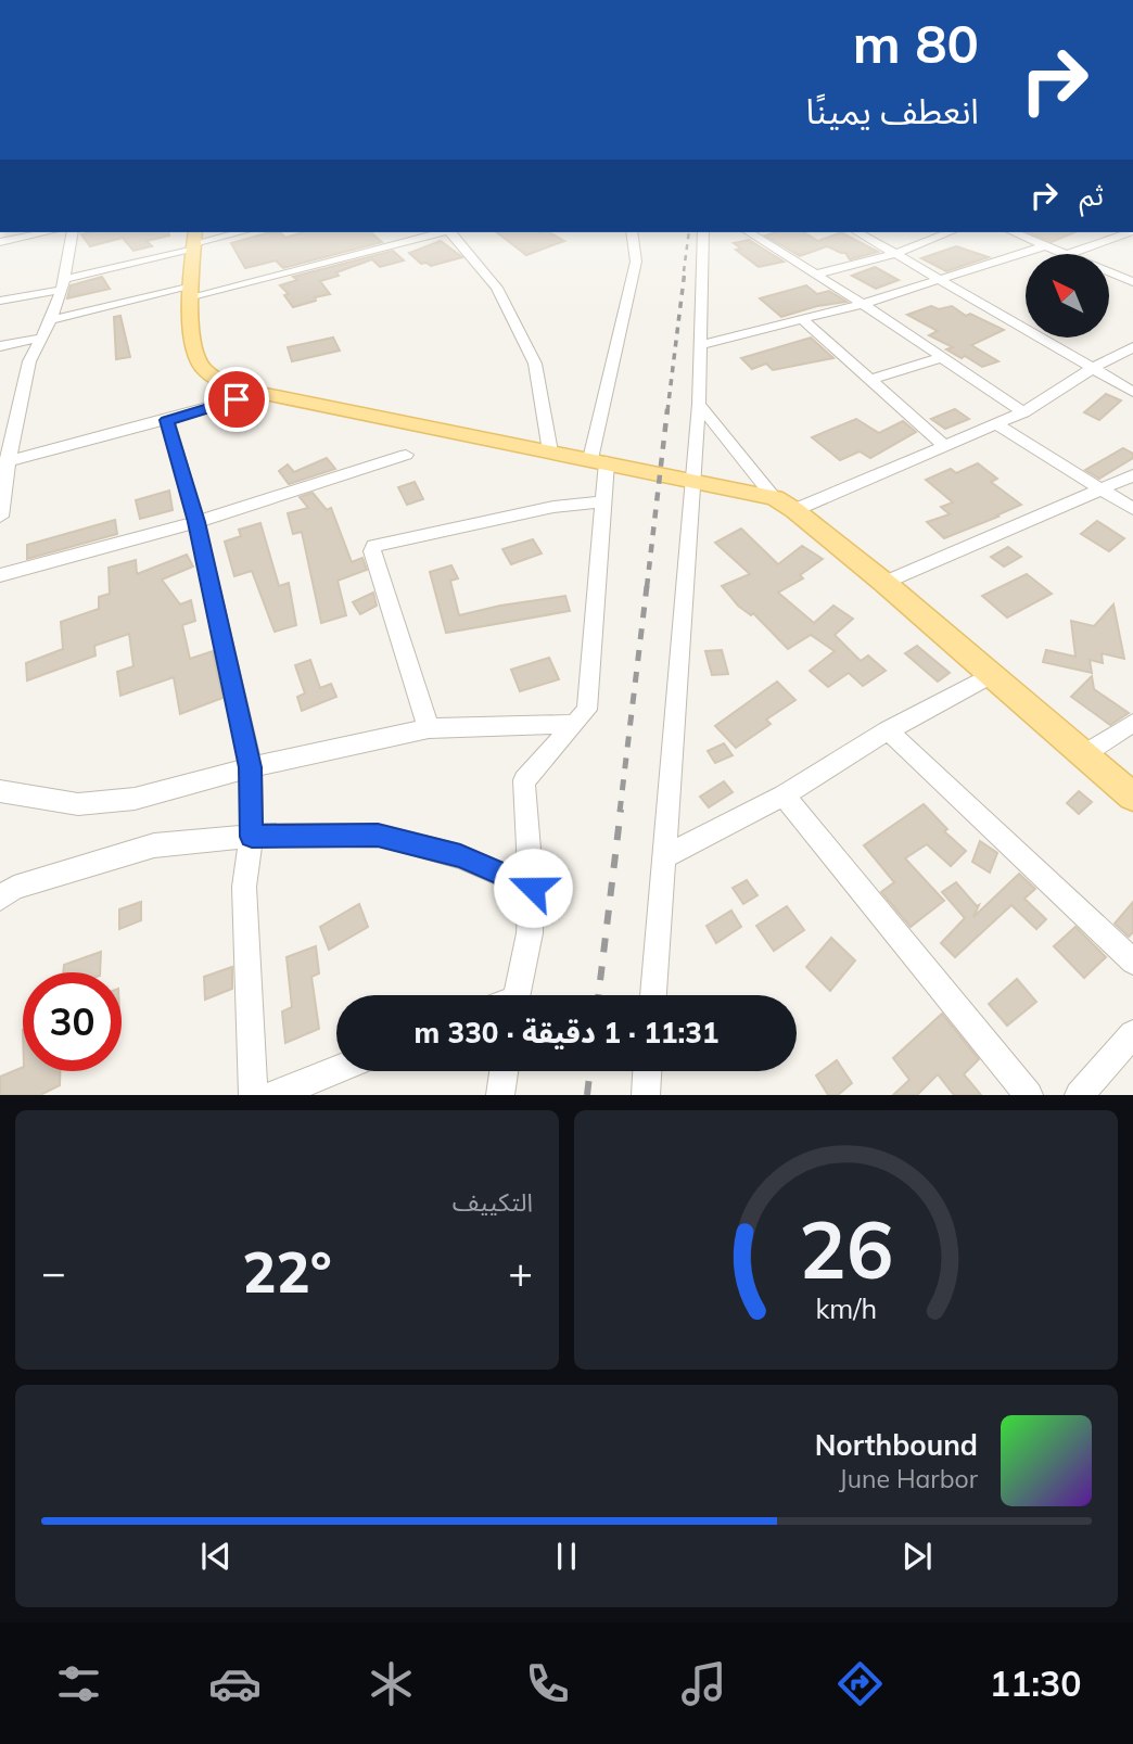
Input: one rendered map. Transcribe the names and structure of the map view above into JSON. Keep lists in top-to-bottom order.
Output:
{
  "north": "top left",
  "page": {
    "turn": ["80 m", "انعطف يمينًا"],
    "then": "ثم",
    "limit": "30",
    "trip": "11:31 · 1 دقيقة · 330 m",
    "tile": "التكييف",
    "heat": ["−", "22°", "+"],
    "song": ["Northbound", "June Harbor"],
    "tabs": "11:30",
    "gauge": ["26", "km/h"]
  }
}
